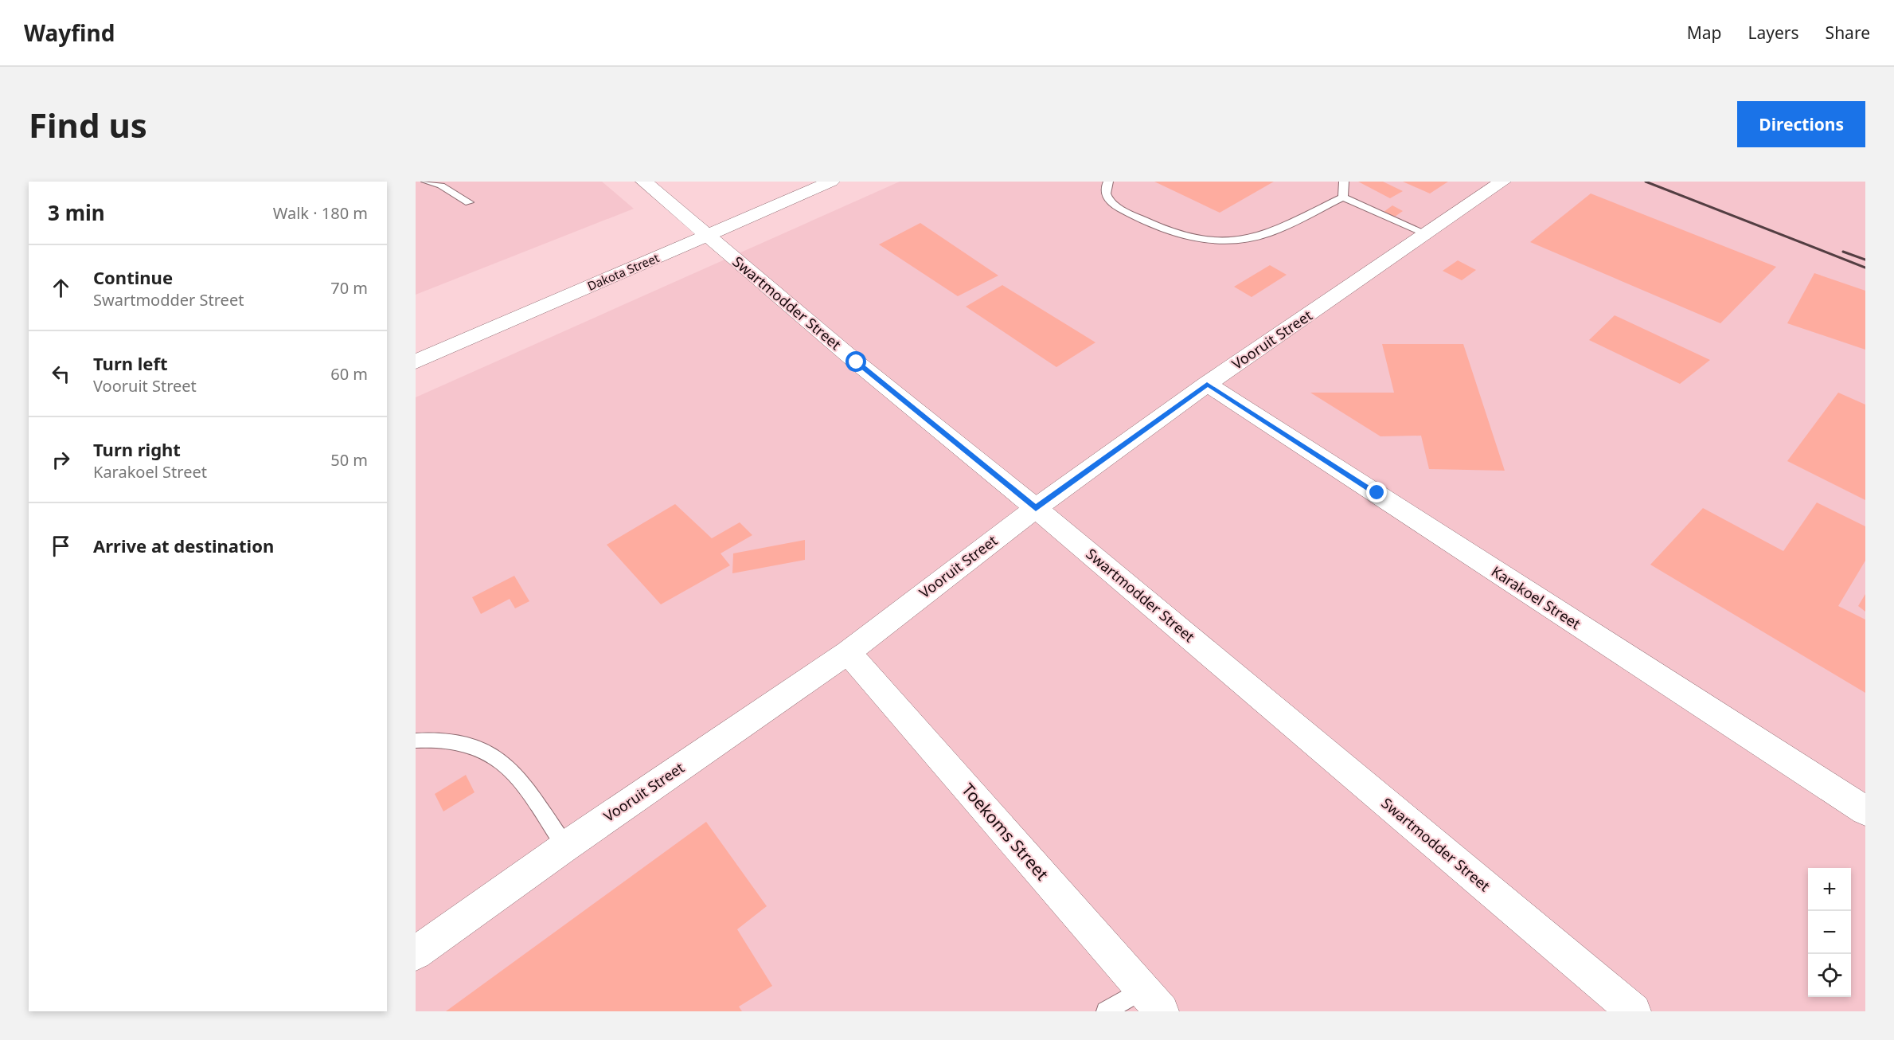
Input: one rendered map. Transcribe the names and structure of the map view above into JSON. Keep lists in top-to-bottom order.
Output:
{
  "streets": {
    "street": [
      "Dakota Street",
      "Swartmodder Street",
      "Vooruit Street",
      "Karakoel Street",
      "Toekoms Street"
    ]
  },
  "crossings": [
    ["Dakota Street", "Swartmodder Street"],
    ["Swartmodder Street", "Vooruit Street"],
    ["Vooruit Street", "Karakoel Street"],
    ["Vooruit Street", "Toekoms Street"]
  ],
  "page": {
    "header": "Wayfind",
    "nav": ["Map", "Layers", "Share"],
    "buttons": "Directions",
    "title": "Find us",
    "heading": ["3 min", "Walk · 180 m"],
    "list": [
      ["Continue", "Swartmodder Street", "70 m"],
      ["Turn left", "Vooruit Street", "60 m"],
      ["Turn right", "Karakoel Street", "50 m"],
      "Arrive at destination"
    ],
    "map_buttons": ["+", "−"]
  }
}
